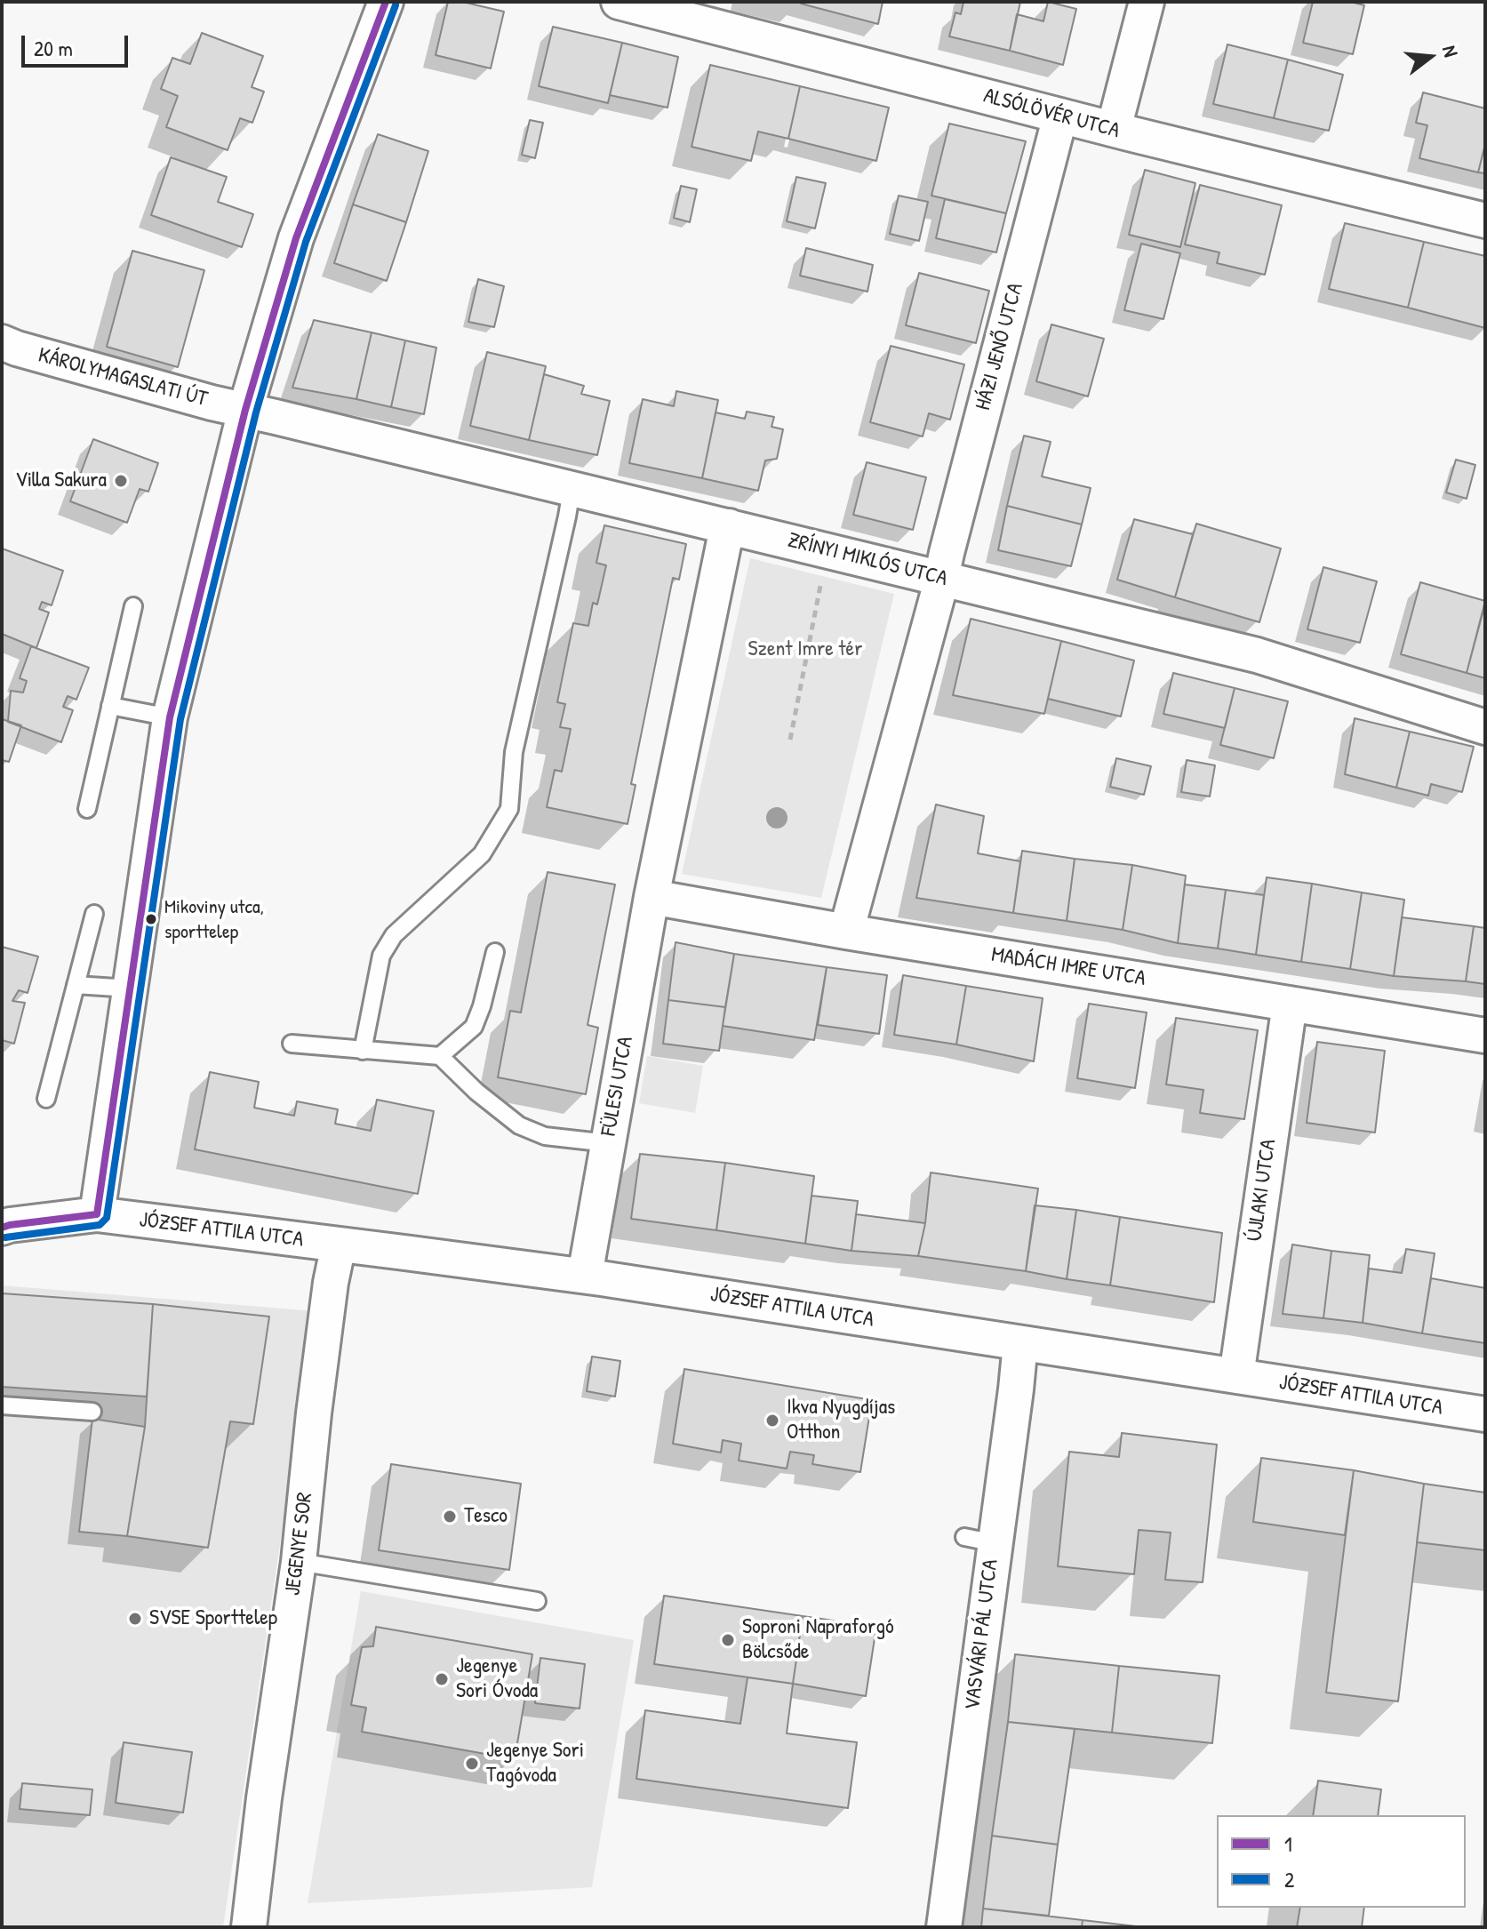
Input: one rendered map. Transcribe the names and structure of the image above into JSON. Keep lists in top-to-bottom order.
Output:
{
  "streets": {
    "street": [
      "ALSÓLÖVÉR UTCA",
      "HÁZI JENŐ UTCA",
      "KÁROLYMAGASLATI ÚT",
      "ZRÍNYI MIKLÓS UTCA",
      "MADÁCH IMRE UTCA",
      "FÜLESI UTCA",
      "ÚJLAKI UTCA",
      "JÓZSEF ATTILA UTCA",
      "JEGENYE SOR",
      "VASVÁRI PÁL UTCA"
    ]
  },
  "crossings": [
    ["ALSÓLÖVÉR UTCA", "HÁZI JENŐ UTCA"],
    ["HÁZI JENŐ UTCA", "ZRÍNYI MIKLÓS UTCA"],
    ["KÁROLYMAGASLATI ÚT", "ZRÍNYI MIKLÓS UTCA"],
    ["MADÁCH IMRE UTCA", "FÜLESI UTCA"],
    ["MADÁCH IMRE UTCA", "ÚJLAKI UTCA"],
    ["FÜLESI UTCA", "JÓZSEF ATTILA UTCA"],
    ["ÚJLAKI UTCA", "JÓZSEF ATTILA UTCA"],
    ["JÓZSEF ATTILA UTCA", "JEGENYE SOR"],
    ["JÓZSEF ATTILA UTCA", "VASVÁRI PÁL UTCA"]
  ],
  "parks": ["Szent Imre tér"],
  "places": [
    "Villa Sakura",
    "Mikoviny utca, sporttelep",
    "Ikva Nyugdíjas Otthon",
    "Tesco",
    "SVSE Sporttelep",
    "Soproni Napraforgó Bölcsőde",
    "Jegenye Sori Óvoda",
    "Jegenye Sori Tagóvoda"
  ],
  "lines": ["transit line 1", "transit line 2"],
  "legend": ["1", "2"],
  "scale_bar": "20 m",
  "north": "right"
}
